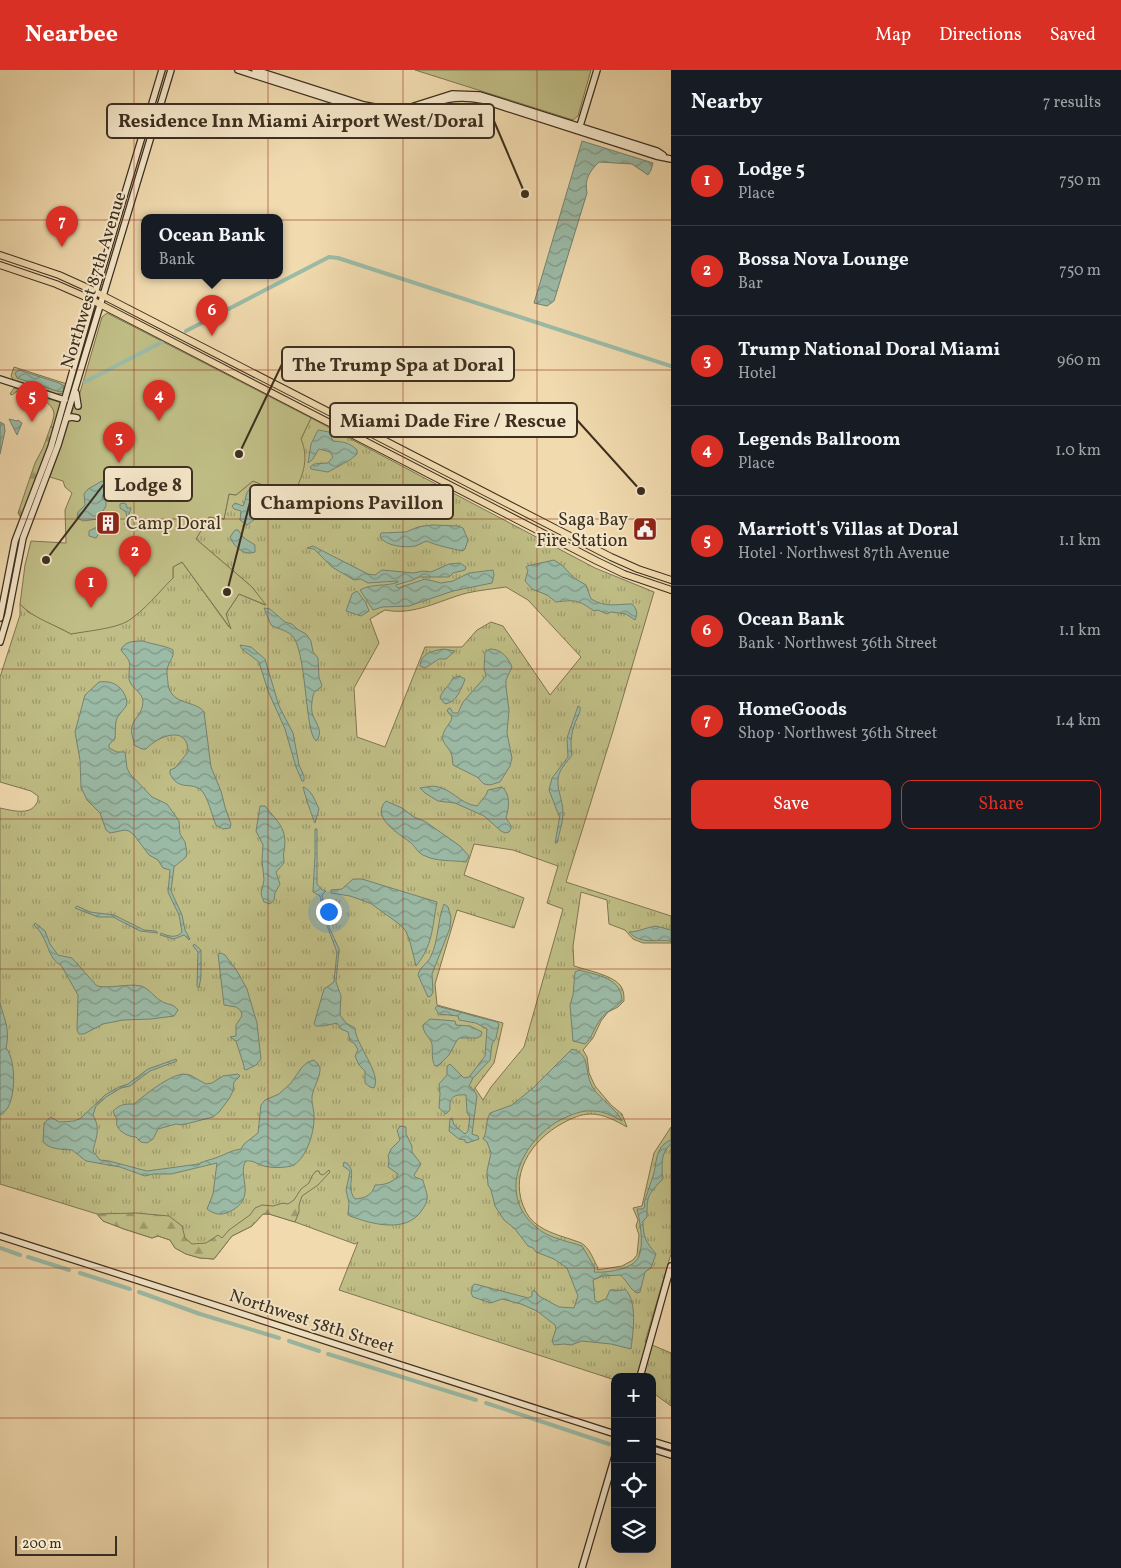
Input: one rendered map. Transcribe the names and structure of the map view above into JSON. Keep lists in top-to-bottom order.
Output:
{
  "streets": {
    "street": ["Northwest 87th Avenue", "Northwest 58th Street"]
  },
  "places": {
    "other": [
      "Residence Inn Miami Airport West/Doral",
      "The Trump Spa at Doral",
      "Miami Dade Fire / Rescue",
      "Lodge 8",
      "Champions Pavillon"
    ],
    "building": ["Camp Doral"],
    "public building": ["Saga Bay Fire Station"]
  },
  "scale_bar": "200 m",
  "page": {
    "header": "Nearbee",
    "nav": ["Map", "Directions", "Saved"],
    "heading": ["Nearby", "7 results"],
    "list": [
      {
        "mark": "1",
        "name": "Lodge 5",
        "note": "Place",
        "value": "750 m"
      },
      {
        "mark": "2",
        "name": "Bossa Nova Lounge",
        "note": "Bar",
        "value": "750 m"
      },
      {
        "mark": "3",
        "name": "Trump National Doral Miami",
        "note": "Hotel",
        "value": "960 m"
      },
      {
        "mark": "4",
        "name": "Legends Ballroom",
        "note": "Place",
        "value": "1.0 km"
      },
      {
        "mark": "5",
        "name": "Marriott's Villas at Doral",
        "note": "Hotel · Northwest 87th Avenue",
        "value": "1.1 km"
      },
      {
        "mark": "6",
        "name": "Ocean Bank",
        "note": "Bank · Northwest 36th Street",
        "value": "1.1 km"
      },
      {
        "mark": "7",
        "name": "HomeGoods",
        "note": "Shop · Northwest 36th Street",
        "value": "1.4 km"
      }
    ],
    "pins": [
      "7",
      "6",
      "4",
      "5",
      "3",
      "2",
      "1"
    ],
    "popup": ["Ocean Bank", "Bank"],
    "buttons": ["Save", "Share"],
    "map_buttons": ["+", "−"],
    "scale": "200 m"
  }
}
